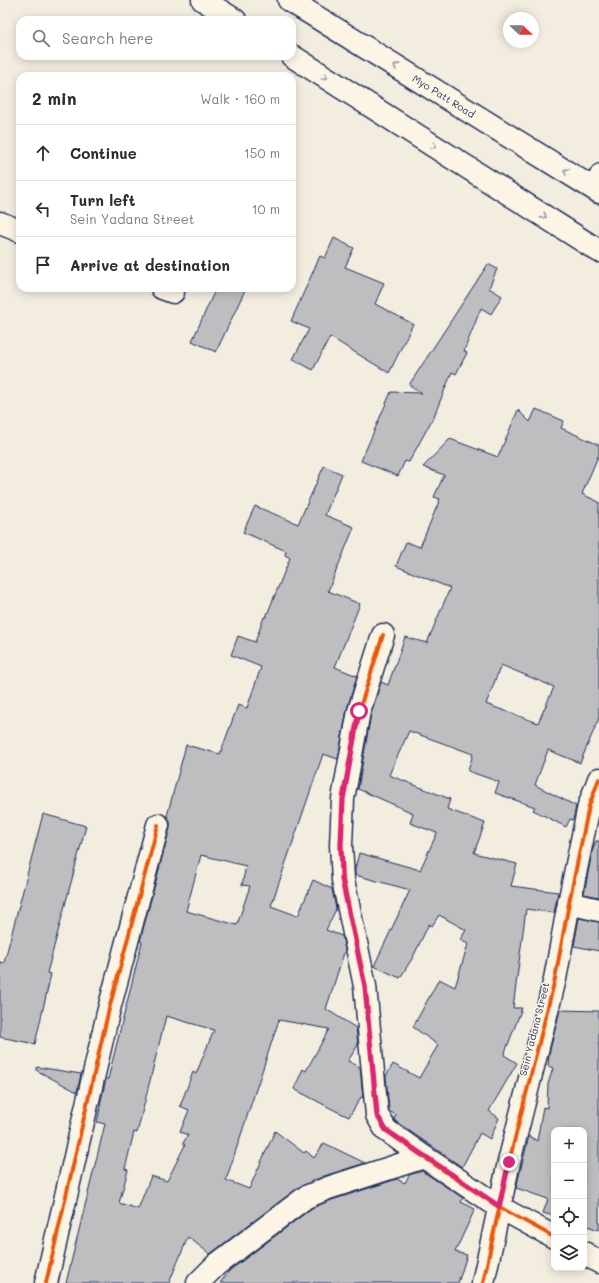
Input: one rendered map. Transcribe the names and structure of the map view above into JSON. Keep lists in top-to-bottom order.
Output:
{
  "streets": {
    "street": ["Myo Patt Road", "Sein Yadana Street"]
  },
  "north": "right",
  "page": {
    "search": "Search here",
    "heading": ["2 min", "Walk · 160 m"],
    "list": [
      ["Continue", "150 m"],
      ["Turn left", "Sein Yadana Street", "10 m"],
      "Arrive at destination"
    ],
    "map_buttons": ["+", "−"]
  }
}
